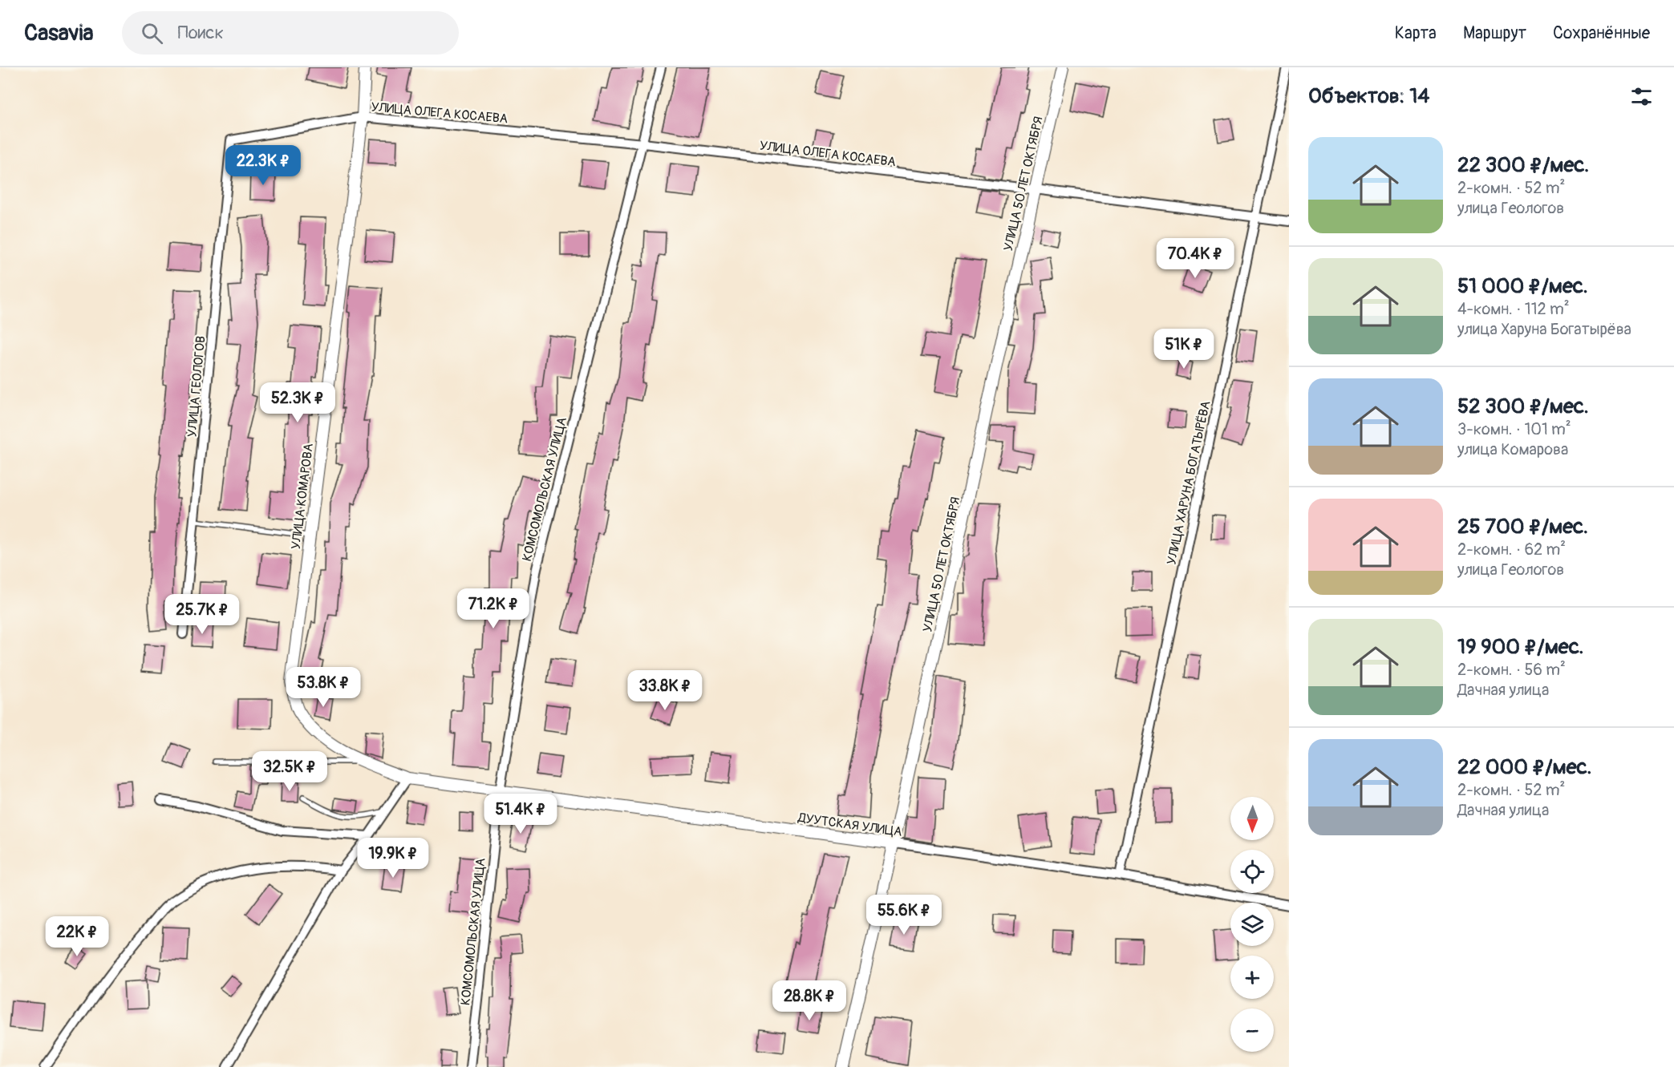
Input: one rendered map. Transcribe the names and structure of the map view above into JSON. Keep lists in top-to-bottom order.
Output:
{
  "streets": {
    "street": [
      "УЛИЦА ОЛЕГА КОСАЕВА",
      "УЛИЦА 50 ЛЕТ ОКТЯБРЯ",
      "УЛИЦА ГЕОЛОГОВ",
      "УЛИЦА ХАРУНА БОГАТЫРЁВА",
      "КОМСОМОЛЬСКАЯ УЛИЦА",
      "УЛИЦА КОМАРОВА",
      "ДУУТСКАЯ УЛИЦА"
    ]
  },
  "crossings": [
    ["УЛИЦА ОЛЕГА КОСАЕВА", "УЛИЦА 50 ЛЕТ ОКТЯБРЯ"],
    ["УЛИЦА ОЛЕГА КОСАЕВА", "УЛИЦА ГЕОЛОГОВ"],
    ["УЛИЦА ОЛЕГА КОСАЕВА", "УЛИЦА ХАРУНА БОГАТЫРЁВА"],
    ["УЛИЦА ОЛЕГА КОСАЕВА", "КОМСОМОЛЬСКАЯ УЛИЦА"],
    ["УЛИЦА ОЛЕГА КОСАЕВА", "УЛИЦА КОМАРОВА"],
    ["УЛИЦА 50 ЛЕТ ОКТЯБРЯ", "ДУУТСКАЯ УЛИЦА"],
    ["УЛИЦА ХАРУНА БОГАТЫРЁВА", "ДУУТСКАЯ УЛИЦА"],
    ["КОМСОМОЛЬСКАЯ УЛИЦА", "ДУУТСКАЯ УЛИЦА"],
    ["УЛИЦА КОМАРОВА", "ДУУТСКАЯ УЛИЦА"]
  ],
  "north": "bottom",
  "page": {
    "header": "Casavia",
    "search": "Поиск",
    "nav": ["Карта", "Маршрут", "Сохранённые"],
    "heading": "Объектов: 14",
    "list": [
      {
        "name": "22 300 ₽/мес.",
        "note": "2-комн. · 52 m² · улица Геологов"
      },
      {
        "name": "51 000 ₽/мес.",
        "note": "4-комн. · 112 m² · улица Харуна Богатырёва"
      },
      {
        "name": "52 300 ₽/мес.",
        "note": "3-комн. · 101 m² · улица Комарова"
      },
      {
        "name": "25 700 ₽/мес.",
        "note": "2-комн. · 62 m² · улица Геологов"
      },
      {
        "name": "19 900 ₽/мес.",
        "note": "2-комн. · 56 m² · Дачная улица"
      },
      {
        "name": "22 000 ₽/мес.",
        "note": "2-комн. · 52 m² · Дачная улица"
      }
    ],
    "price": [
      "22.3K ₽",
      "70.4K ₽",
      "51K ₽",
      "52.3K ₽",
      "71.2K ₽",
      "25.7K ₽",
      "53.8K ₽",
      "33.8K ₽",
      "32.5K ₽",
      "51.4K ₽",
      "19.9K ₽",
      "55.6K ₽",
      "22K ₽",
      "28.8K ₽"
    ],
    "map_buttons": ["+", "−"]
  }
}
